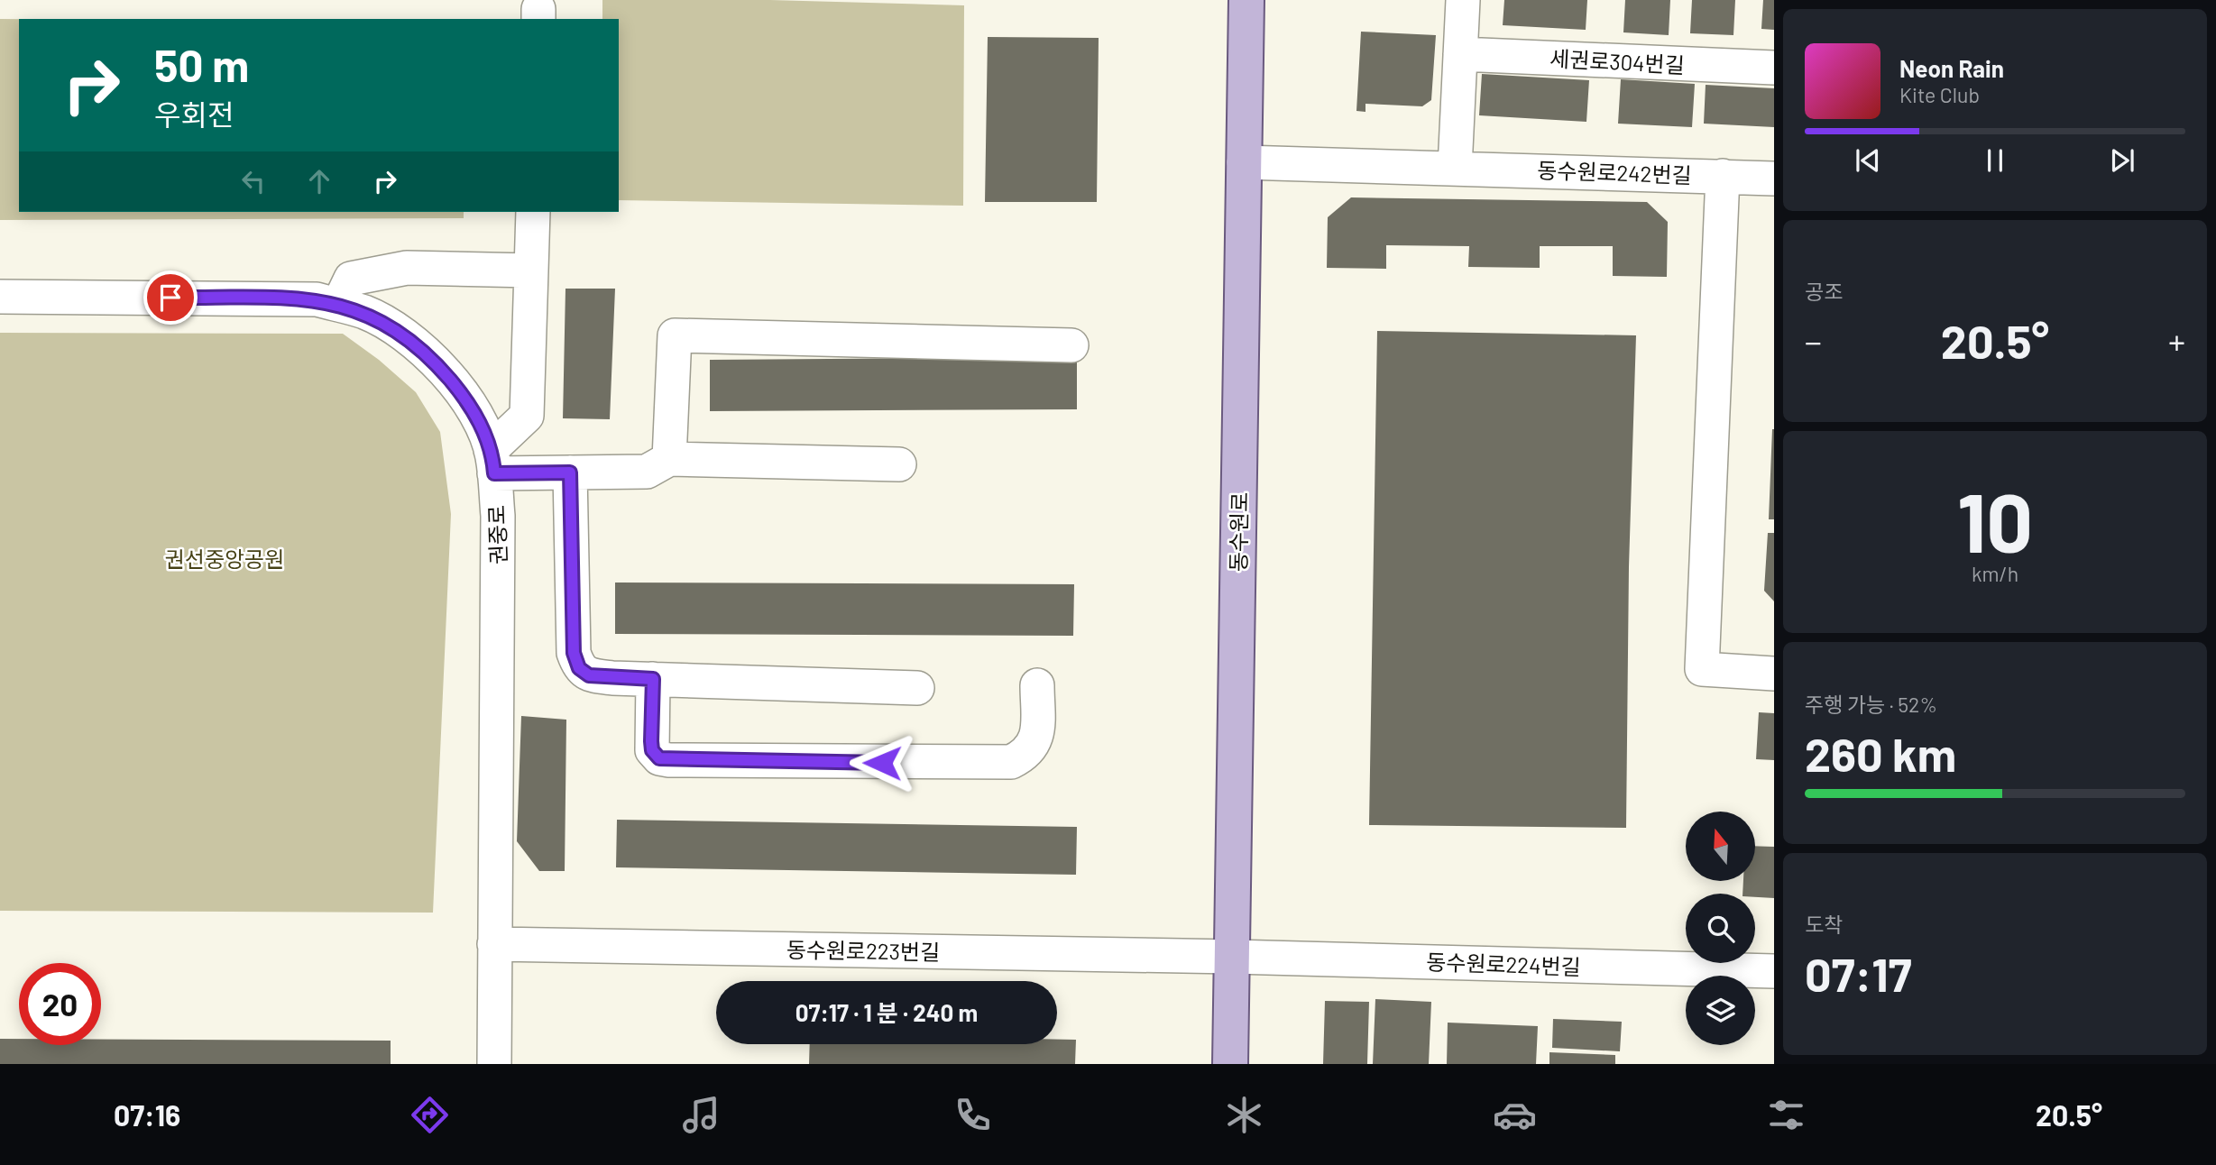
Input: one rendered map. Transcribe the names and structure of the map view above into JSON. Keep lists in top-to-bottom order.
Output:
{
  "streets": {
    "main road": ["동수원로"],
    "street": [
      "세권로304번길",
      "동수원로242번길",
      "권중로",
      "동수원로223번길",
      "동수원로224번길"
    ]
  },
  "crossings": [
    ["동수원로242번길", "동수원로"],
    ["동수원로", "동수원로223번길"],
    ["동수원로", "동수원로224번길"],
    ["권중로", "동수원로223번길"],
    ["동수원로223번길", "동수원로224번길"]
  ],
  "parks": ["권선중앙공원"],
  "north": "top",
  "page": {
    "turn": ["50 m", "우회전"],
    "song": ["Neon Rain", "Kite Club"],
    "tile": [
      "공조",
      ["10", "km/h"],
      ["주행 가능 · 52%", "260 km"],
      ["도착", "07:17"]
    ],
    "heat": ["−", "20.5°", "+"],
    "limit": "20",
    "trip": "07:17 · 1 분 · 240 m",
    "tabs": ["07:16", "20.5°"]
  }
}
